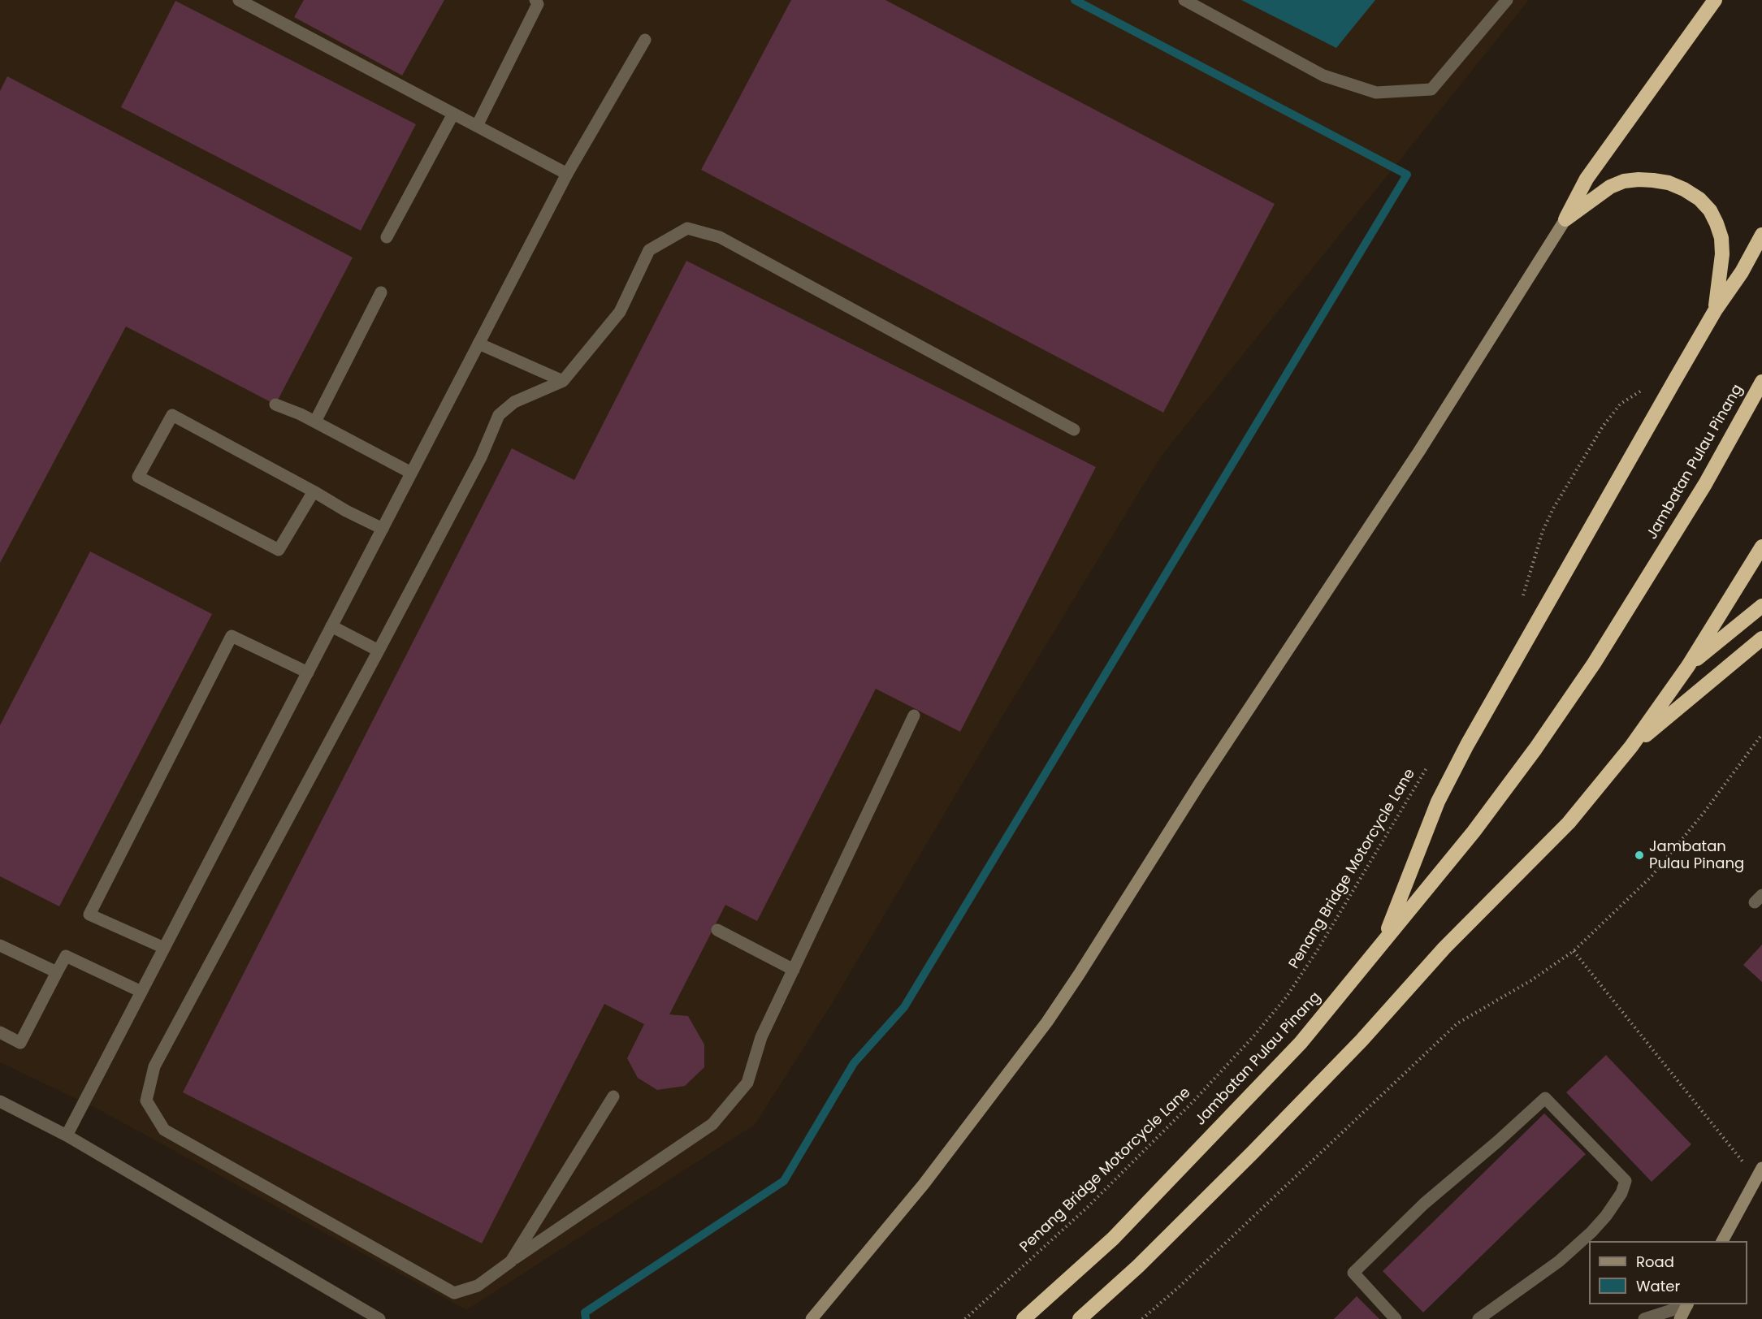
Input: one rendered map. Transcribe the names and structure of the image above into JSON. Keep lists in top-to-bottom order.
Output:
{
  "streets": {
    "highway": ["Jambatan Pulau Pinang"],
    "path": ["Penang Bridge Motorcycle Lane"]
  },
  "places": ["Jambatan Pulau Pinang"],
  "legend": ["Road", "Water"]
}
